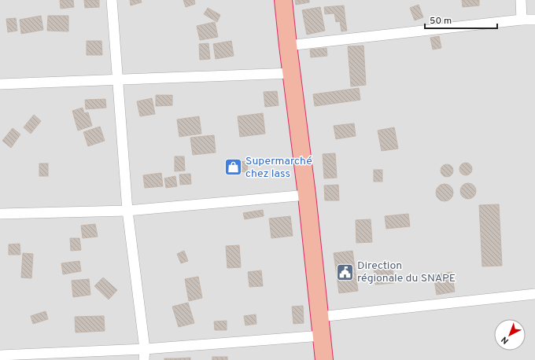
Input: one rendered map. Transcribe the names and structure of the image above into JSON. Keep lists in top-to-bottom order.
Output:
{
  "places": {
    "shop": ["Supermarché chez lass"],
    "public building": ["Direction régionale du SNAPE"]
  },
  "scale_bar": "50 m",
  "north": "bottom left"
}
